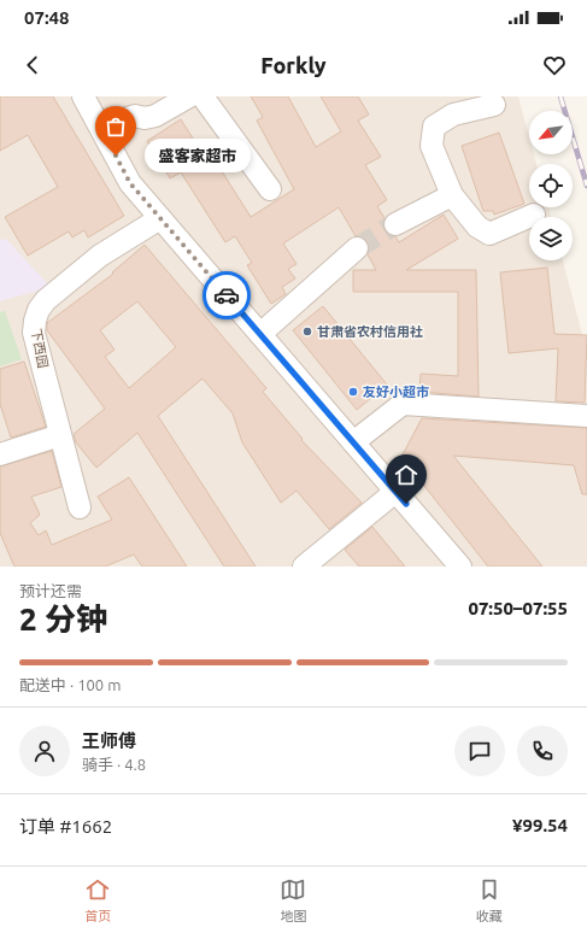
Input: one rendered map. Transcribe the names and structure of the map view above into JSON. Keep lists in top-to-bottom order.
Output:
{
  "streets": {
    "street": ["下西园"]
  },
  "places": ["盛客家超市", "甘肃省农村信用社", "友好小超市"],
  "north": "bottom left",
  "page": {
    "status": "07:48",
    "header": "Forkly",
    "bubble": "盛客家超市",
    "heading": ["2 分钟", "预计还需", "07:50–07:55"],
    "panel": [
      "王师傅",
      "骑手 · 4.8",
      "订单 #1662",
      "¥99.54"
    ],
    "bar": "配送中 · 100 m",
    "tabs": ["首页", "地图", "收藏"]
  }
}
